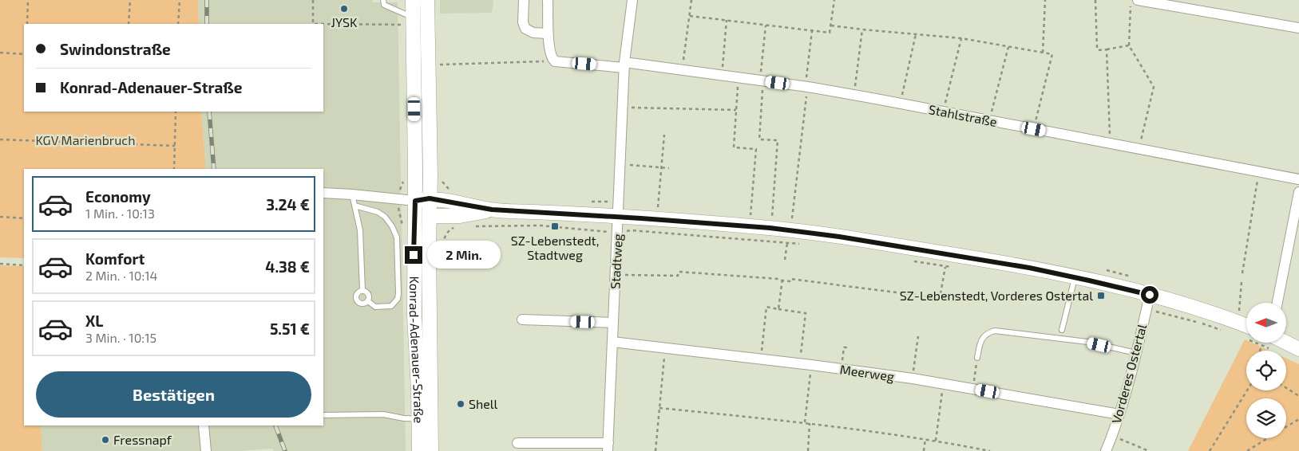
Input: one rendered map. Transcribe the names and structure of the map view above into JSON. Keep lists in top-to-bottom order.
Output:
{
  "streets": {
    "street": [
      "Stahlstraße",
      "Stadtweg",
      "Konrad-Adenauer-Straße",
      "Meerweg",
      "Vorderes Ostertal"
    ]
  },
  "crossings": [
    ["Stahlstraße", "Stadtweg"],
    ["Stadtweg", "Meerweg"],
    ["Meerweg", "Vorderes Ostertal"]
  ],
  "parks": ["KGV Marienbruch"],
  "places": {
    "other": ["JYSK", "Shell", "Fressnapf"],
    "transit": ["SZ-Lebenstedt, Stadtweg", "SZ-Lebenstedt, Vorderes Ostertal"]
  },
  "north": "left",
  "page": {
    "banner": ["Swindonstraße", "Konrad-Adenauer-Straße"],
    "list": [
      {
        "name": "Economy",
        "note": "1 Min. · 10:13",
        "value": "3.24 €"
      },
      {
        "name": "Komfort",
        "note": "2 Min. · 10:14",
        "value": "4.38 €"
      },
      {
        "name": "XL",
        "note": "3 Min. · 10:15",
        "value": "5.51 €"
      }
    ],
    "bubble": "2 Min.",
    "buttons": "Bestätigen"
  }
}
